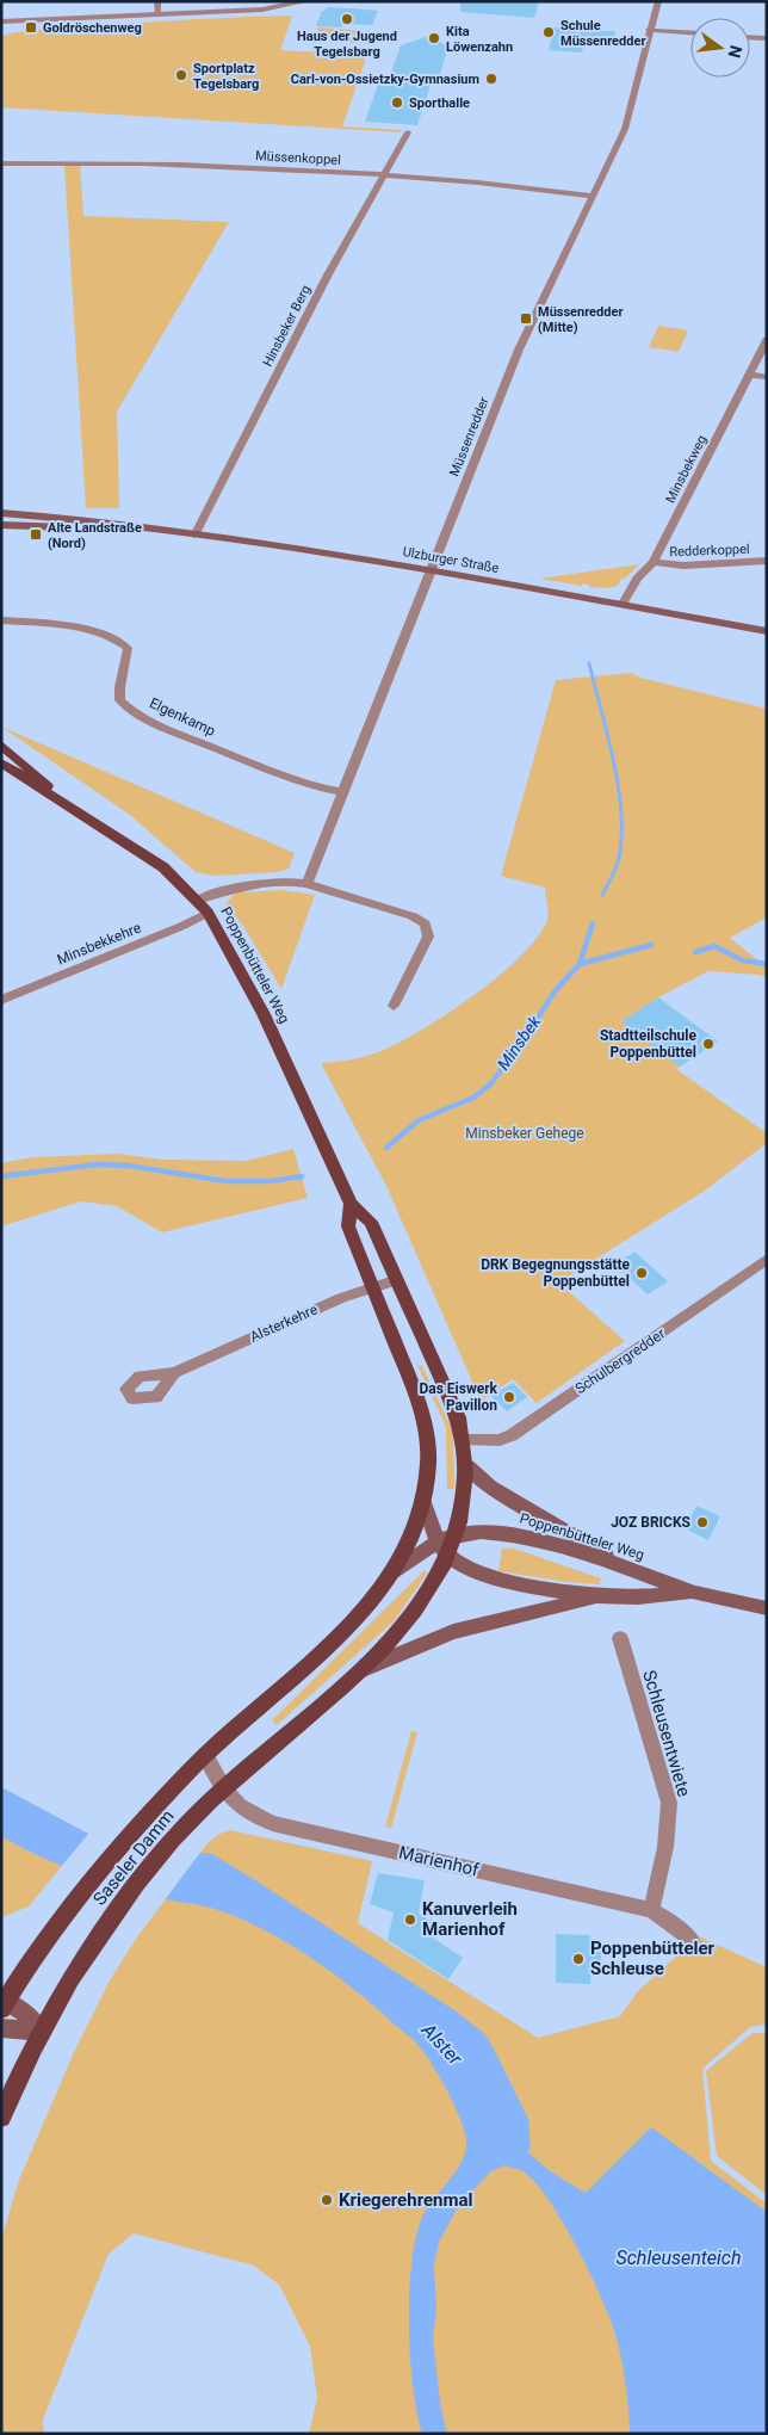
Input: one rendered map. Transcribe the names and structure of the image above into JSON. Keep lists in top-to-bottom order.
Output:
{
  "streets": {
    "main road": ["Ulzburger Straße", "Poppenbütteler Weg", "Saseler Damm"],
    "street": [
      "Müssenkoppel",
      "Hinsbeker Berg",
      "Müssenredder",
      "Minsbekweg",
      "Redderkoppel",
      "Elgenkamp",
      "Minsbekkehre",
      "Alsterkehre",
      "Schulbergredder",
      "Schleusentwiete",
      "Marienhof"
    ]
  },
  "crossings": [
    ["Müssenkoppel", "Hinsbeker Berg"],
    ["Müssenkoppel", "Müssenredder"],
    ["Hinsbeker Berg", "Ulzburger Straße"],
    ["Müssenredder", "Ulzburger Straße"],
    ["Müssenredder", "Elgenkamp"],
    ["Minsbekweg", "Redderkoppel"],
    ["Minsbekweg", "Ulzburger Straße"],
    ["Minsbekkehre", "Poppenbütteler Weg"],
    ["Poppenbütteler Weg", "Alsterkehre"],
    ["Poppenbütteler Weg", "Schulbergredder"],
    ["Poppenbütteler Weg", "Saseler Damm"],
    ["Schleusentwiete", "Marienhof"],
    ["Saseler Damm", "Marienhof"]
  ],
  "water": ["Minsbek", "Alster", "Schleusenteich"],
  "parks": ["Minsbeker Gehege"],
  "places": {
    "other": [
      "Haus der Jugend Tegelsbarg",
      "Schule Müssenredder",
      "Kita Löwenzahn",
      "Sportplatz Tegelsbarg",
      "Carl-von-Ossietzky-Gymnasium",
      "Sporthalle",
      "Stadtteilschule Poppenbüttel",
      "DRK Begegnungsstätte Poppenbüttel",
      "Das Eiswerk Pavillon",
      "JOZ BRICKS",
      "Kanuverleih Marienhof",
      "Poppenbütteler Schleuse",
      "Kriegerehrenmal"
    ],
    "transit": ["Goldröschenweg", "Müssenredder (Mitte)", "Alte Landstraße (Nord)"]
  },
  "north": "right"
}
